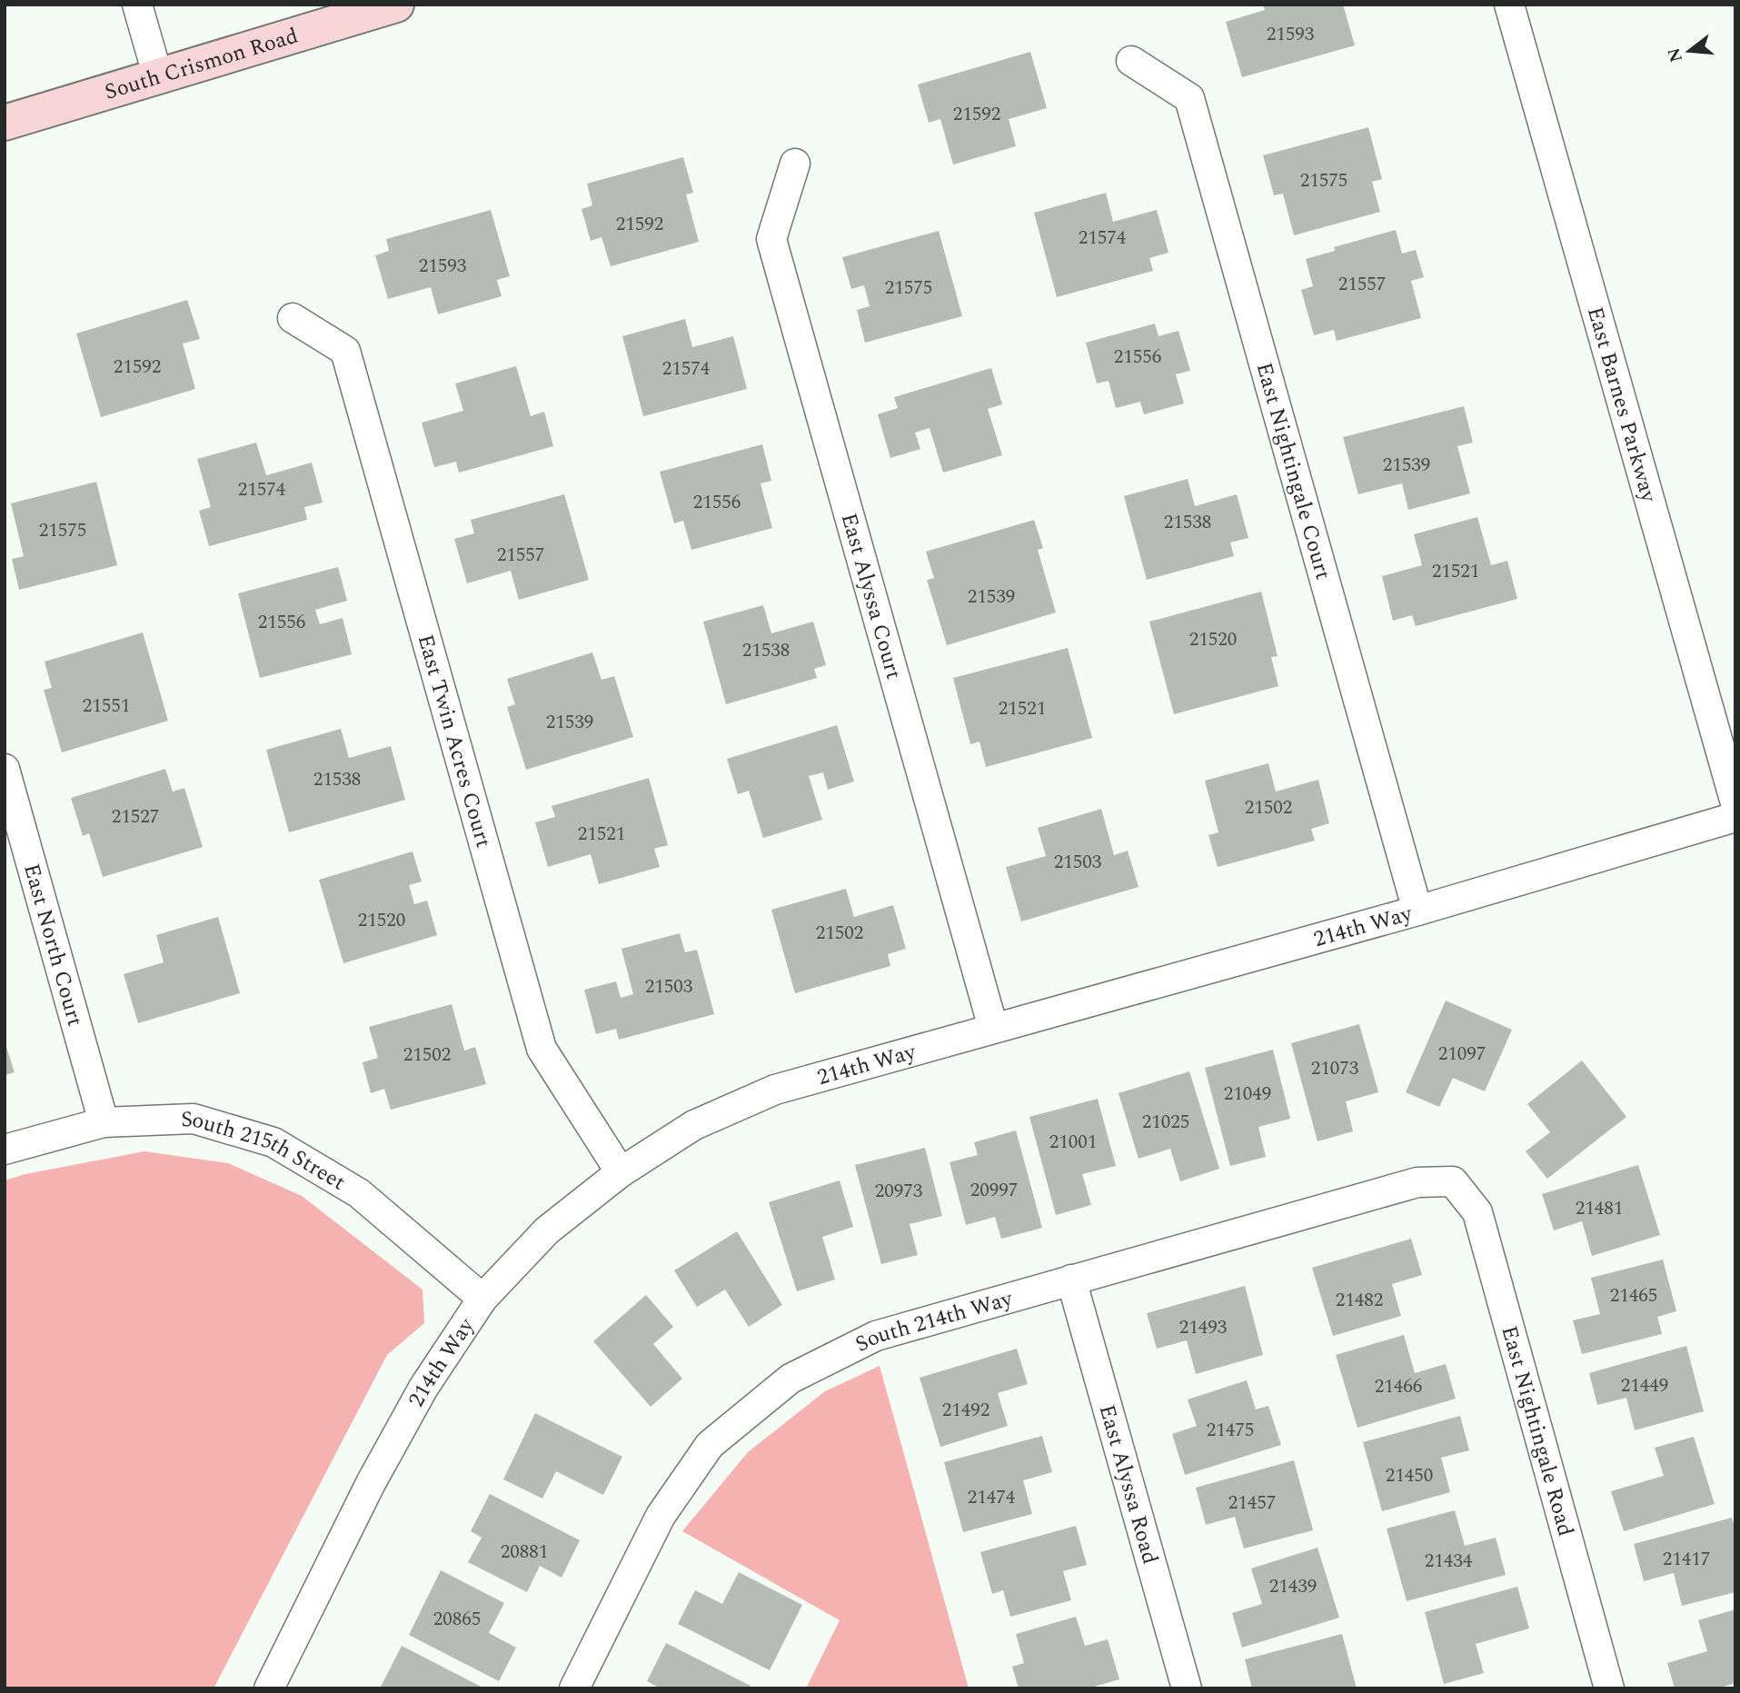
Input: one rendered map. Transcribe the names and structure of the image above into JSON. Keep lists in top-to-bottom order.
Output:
{
  "streets": {
    "street": [
      "South Crismon Road",
      "East Barnes Parkway",
      "East Nightingale Court",
      "East Alyssa Court",
      "East Twin Acres Court",
      "214th Way",
      "East North Court",
      "South 215th Street",
      "South 214th Way",
      "East Nightingale Road",
      "East Alyssa Road"
    ]
  },
  "crossings": [
    ["East Nightingale Court", "214th Way"],
    ["East Alyssa Court", "214th Way"],
    ["East Twin Acres Court", "214th Way"],
    ["214th Way", "South 215th Street"],
    ["East North Court", "South 215th Street"],
    ["South 214th Way", "East Nightingale Road"],
    ["South 214th Way", "East Alyssa Road"]
  ],
  "house_numbers": [
    "21593",
    "21592",
    "21575",
    "21592",
    "21574",
    "21593",
    "21557",
    "21575",
    "21556",
    "21592",
    "21574",
    "21539",
    "21574",
    "21556",
    "21538",
    "21575",
    "21557",
    "21521",
    "21539",
    "21556",
    "21520",
    "21538",
    "21551",
    "21521",
    "21539",
    "21538",
    "21502",
    "21527",
    "21521",
    "21503",
    "21520",
    "21502",
    "21503",
    "21097",
    "21502",
    "21073",
    "21049",
    "21025",
    "21001",
    "20997",
    "20973",
    "21481",
    "21465",
    "21482",
    "21493",
    "21449",
    "21466",
    "21492",
    "21475",
    "21450",
    "21474",
    "21457",
    "20881",
    "21417",
    "21434",
    "21439",
    "20865"
  ],
  "north": "left"
}
